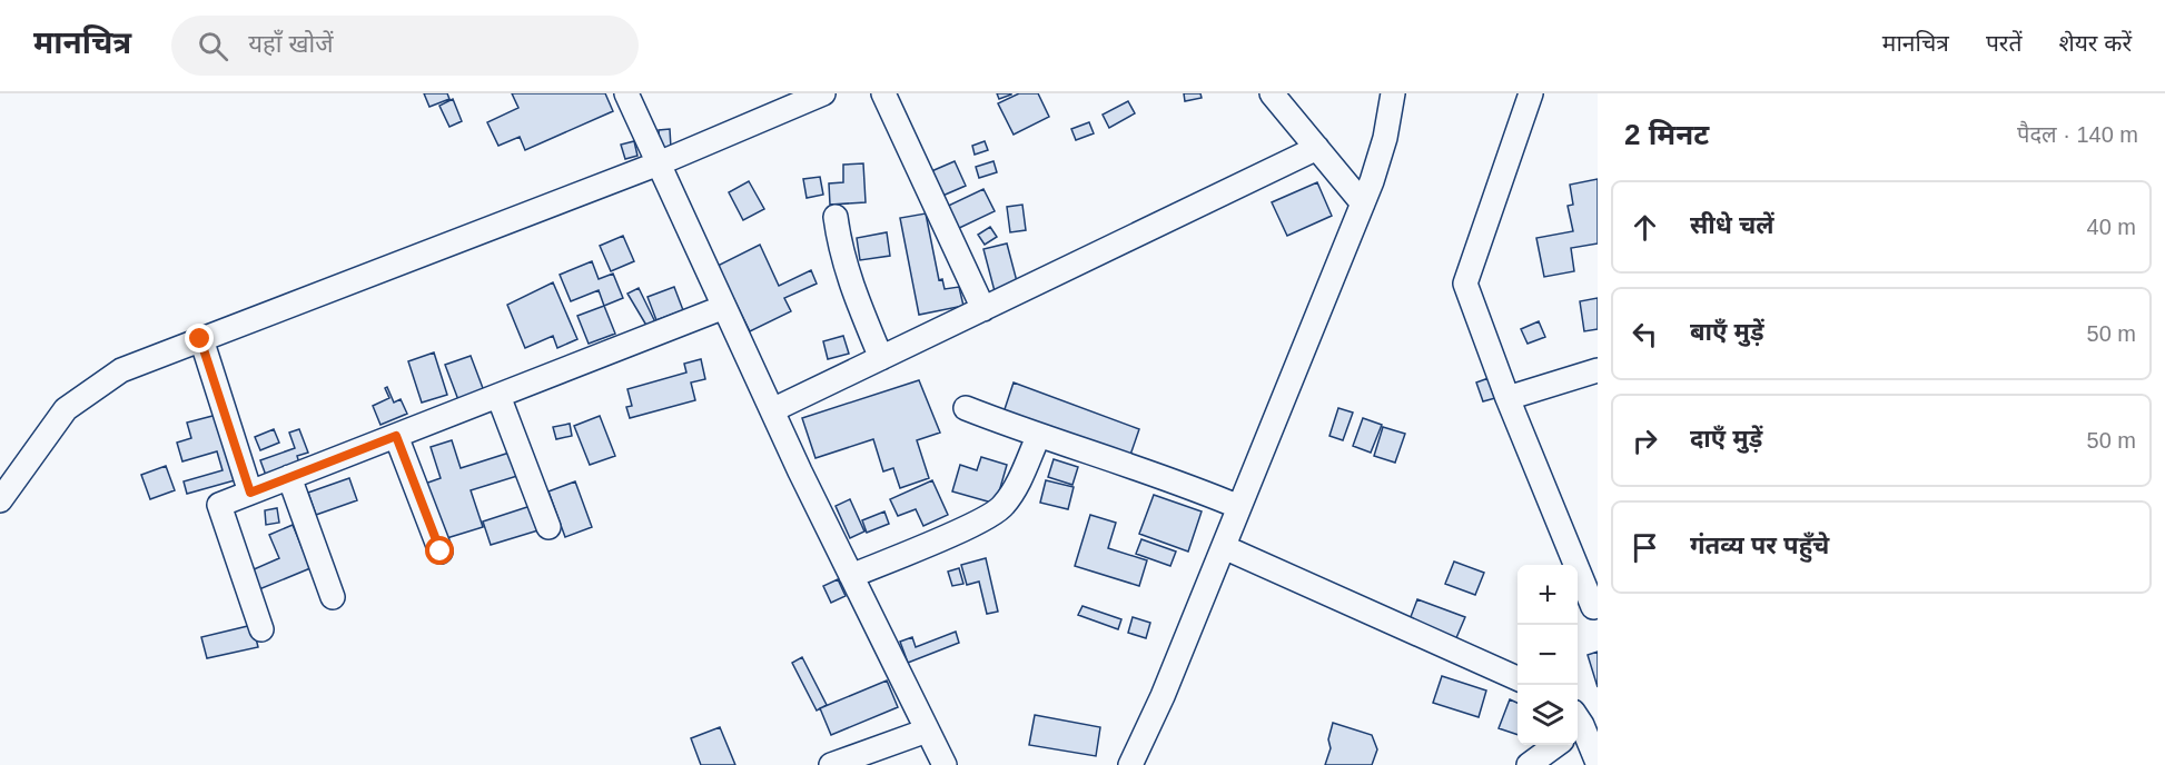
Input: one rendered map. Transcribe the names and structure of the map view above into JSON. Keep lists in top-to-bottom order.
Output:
{
  "page": {
    "header": "मानचित्र",
    "search": "यहाँ खोजें",
    "nav": ["मानचित्र", "परतें", "शेयर करें"],
    "heading": ["2 मिनट", "पैदल · 140 m"],
    "list": [
      ["सीधे चलें", "40 m"],
      ["बाएँ मुड़ें", "50 m"],
      ["दाएँ मुड़ें", "50 m"],
      "गंतव्य पर पहुँचे"
    ],
    "map_buttons": ["+", "−"]
  }
}
